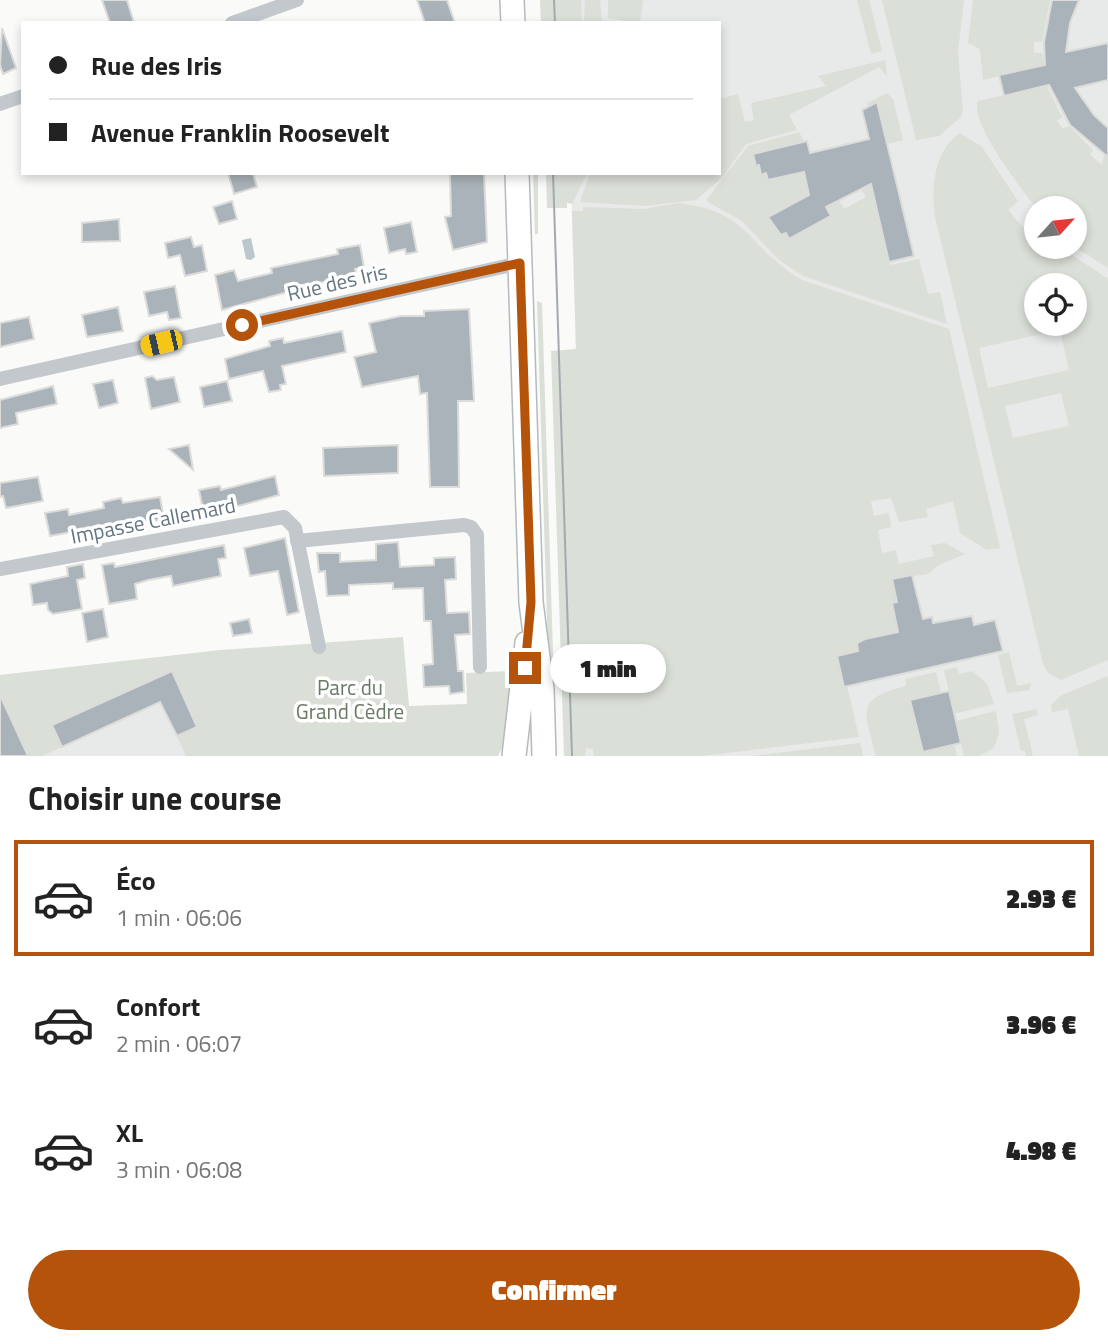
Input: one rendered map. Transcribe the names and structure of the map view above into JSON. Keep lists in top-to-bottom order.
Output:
{
  "streets": {
    "street": ["Rue des Iris", "Impasse Callemard"]
  },
  "parks": ["Parc du Grand Cèdre"],
  "north": "top right",
  "page": {
    "banner": ["Rue des Iris", "Avenue Franklin Roosevelt"],
    "bubble": "1 min",
    "heading": "Choisir une course",
    "list": [
      {
        "name": "Éco",
        "note": "1 min · 06:06",
        "value": "2.93 €"
      },
      {
        "name": "Confort",
        "note": "2 min · 06:07",
        "value": "3.96 €"
      },
      {
        "name": "XL",
        "note": "3 min · 06:08",
        "value": "4.98 €"
      }
    ],
    "buttons": "Confirmer"
  }
}
